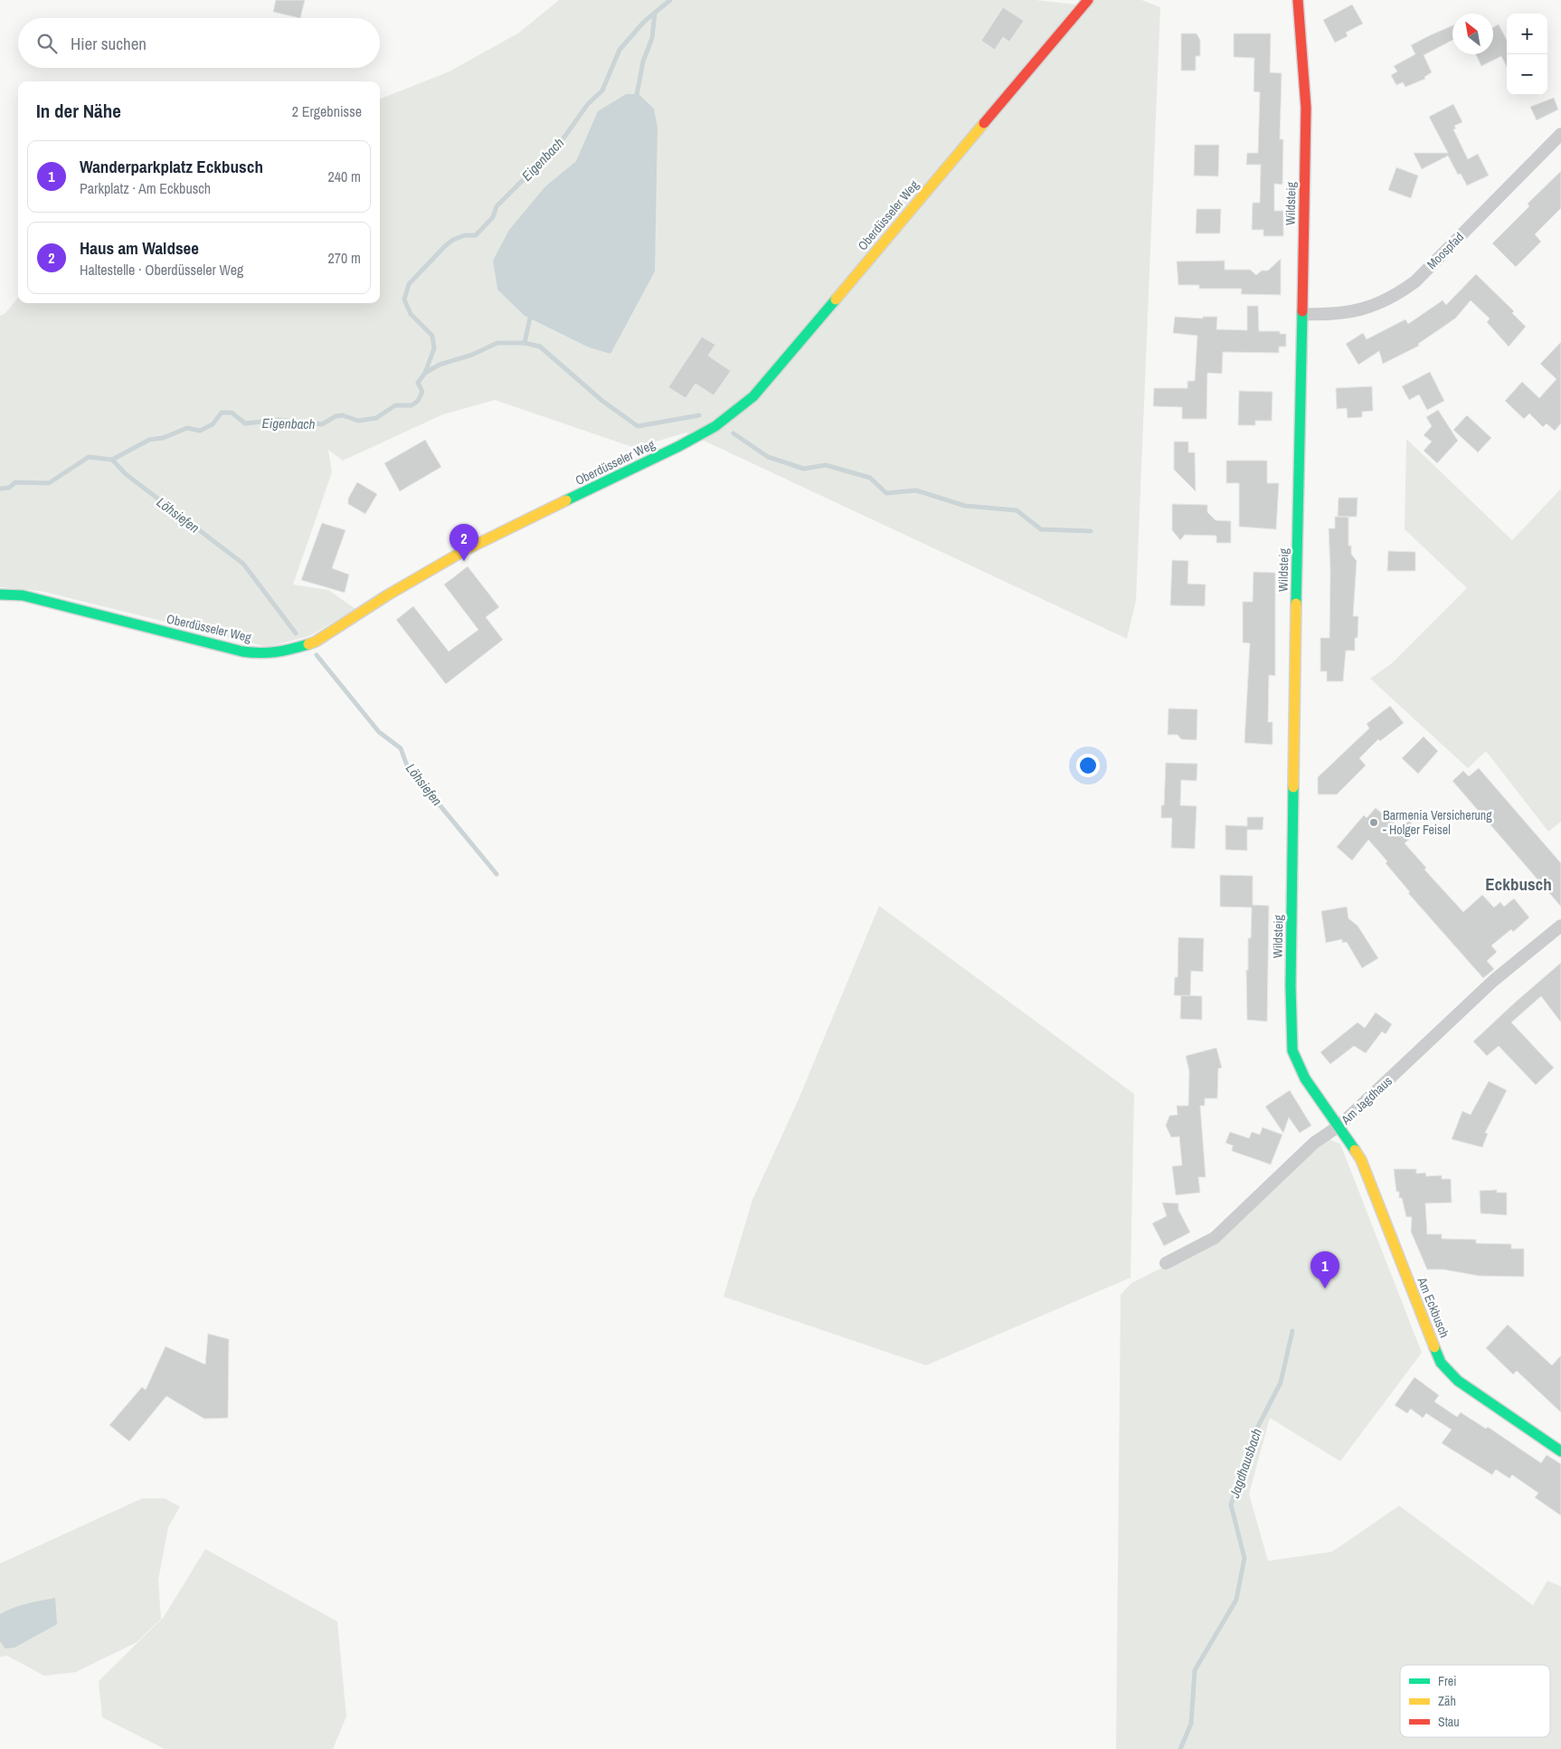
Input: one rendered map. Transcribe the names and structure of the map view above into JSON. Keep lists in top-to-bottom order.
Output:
{
  "streets": {
    "street": [
      "Wildsteig",
      "Oberdüsseler Weg",
      "Moospfad",
      "Am Jagdhaus",
      "Am Eckbusch"
    ]
  },
  "crossings": [
    ["Wildsteig", "Moospfad"],
    ["Wildsteig", "Am Jagdhaus"],
    ["Wildsteig", "Am Eckbusch"],
    ["Am Jagdhaus", "Am Eckbusch"]
  ],
  "districts": ["Eckbusch"],
  "water": ["Eigenbach", "Löhsiefen", "Jagdhausbach"],
  "places": ["Barmenia Versicherung - Holger Feisel"],
  "legend": ["Frei", "Zäh", "Stau"],
  "north": "top left",
  "page": {
    "map_buttons": ["+", "−"],
    "search": "Hier suchen",
    "heading": ["In der Nähe", "2 Ergebnisse"],
    "list": [
      {
        "mark": "1",
        "name": "Wanderparkplatz Eckbusch",
        "note": "Parkplatz · Am Eckbusch",
        "value": "240 m"
      },
      {
        "mark": "2",
        "name": "Haus am Waldsee",
        "note": "Haltestelle · Oberdüsseler Weg",
        "value": "270 m"
      }
    ],
    "pins": ["2", "1"]
  }
}
